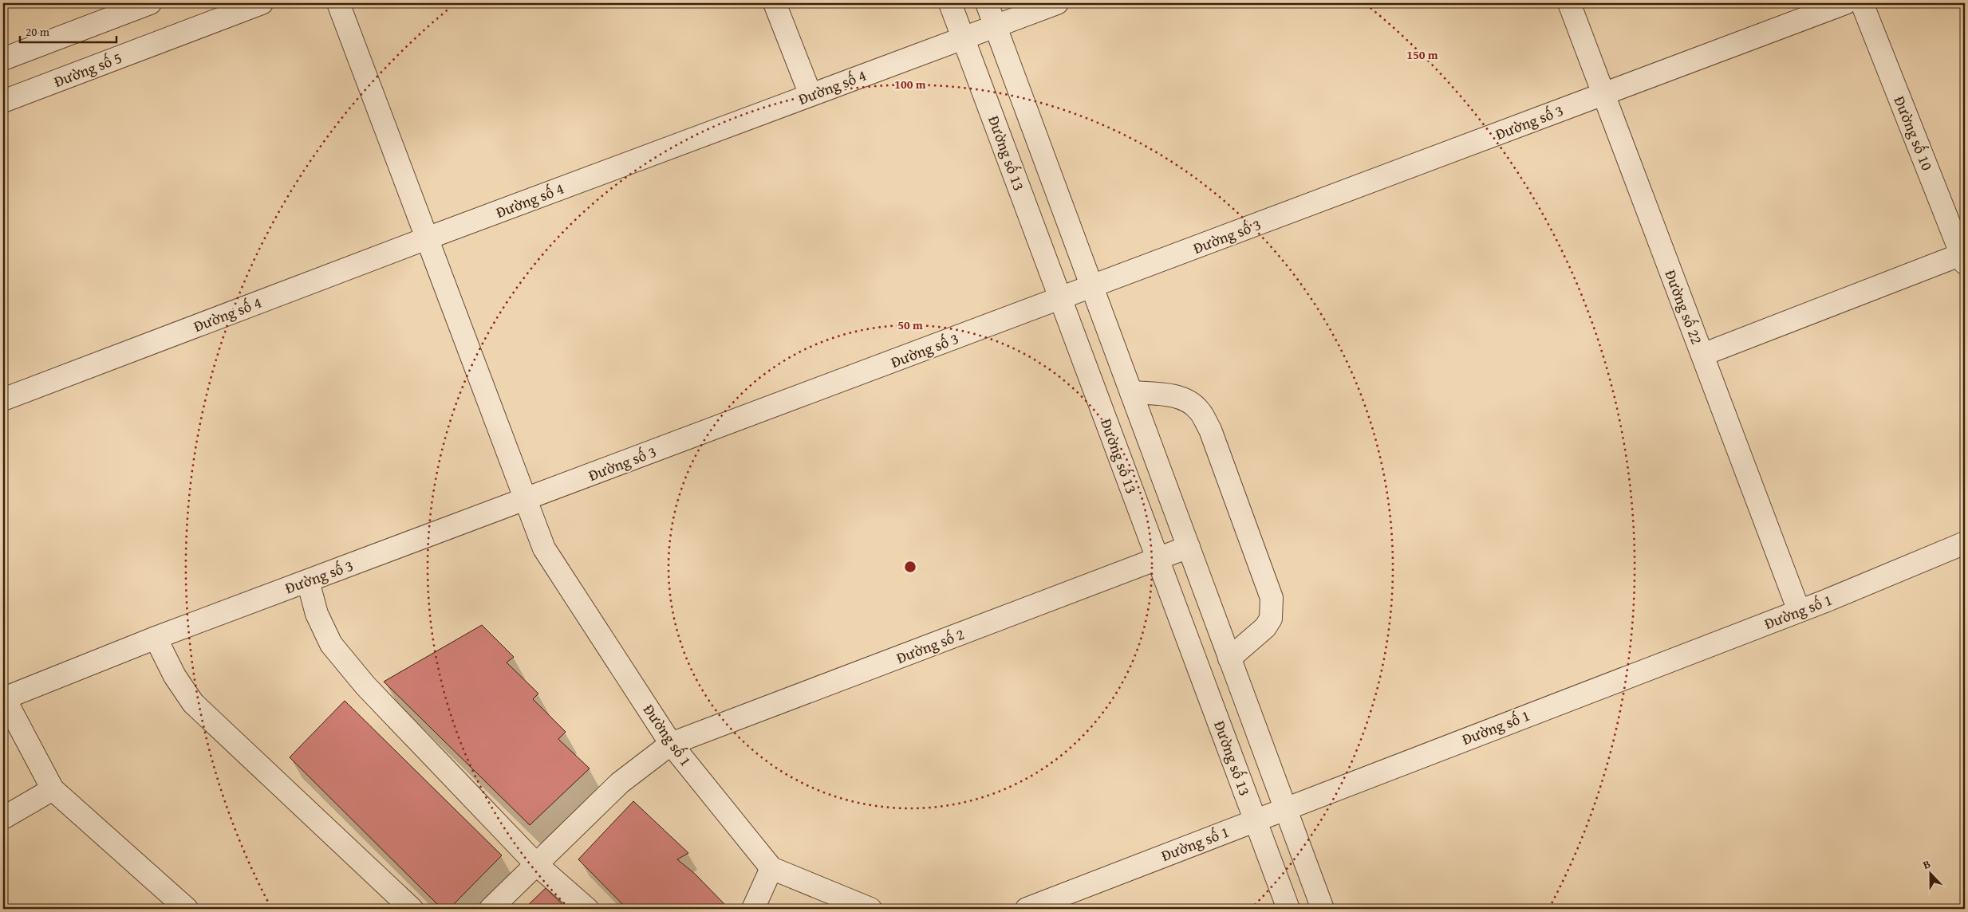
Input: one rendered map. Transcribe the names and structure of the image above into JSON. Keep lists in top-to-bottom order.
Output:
{
  "streets": {
    "street": [
      "Đường số 5",
      "Đường số 4",
      "Đường số 3",
      "Đường số 10",
      "Đường số 13",
      "Đường số 22",
      "Đường số 1",
      "Đường số 2"
    ]
  },
  "crossings": [
    ["Đường số 4", "Đường số 13"],
    ["Đường số 4", "Đường số 1"],
    ["Đường số 3", "Đường số 13"],
    ["Đường số 3", "Đường số 22"],
    ["Đường số 3", "Đường số 1"],
    ["Đường số 13", "Đường số 1"],
    ["Đường số 13", "Đường số 2"],
    ["Đường số 22", "Đường số 1"],
    ["Đường số 1", "Đường số 2"]
  ],
  "scale_bar": "20 m",
  "north": "top",
  "rings": ["150 m", "100 m", "50 m"]
}
